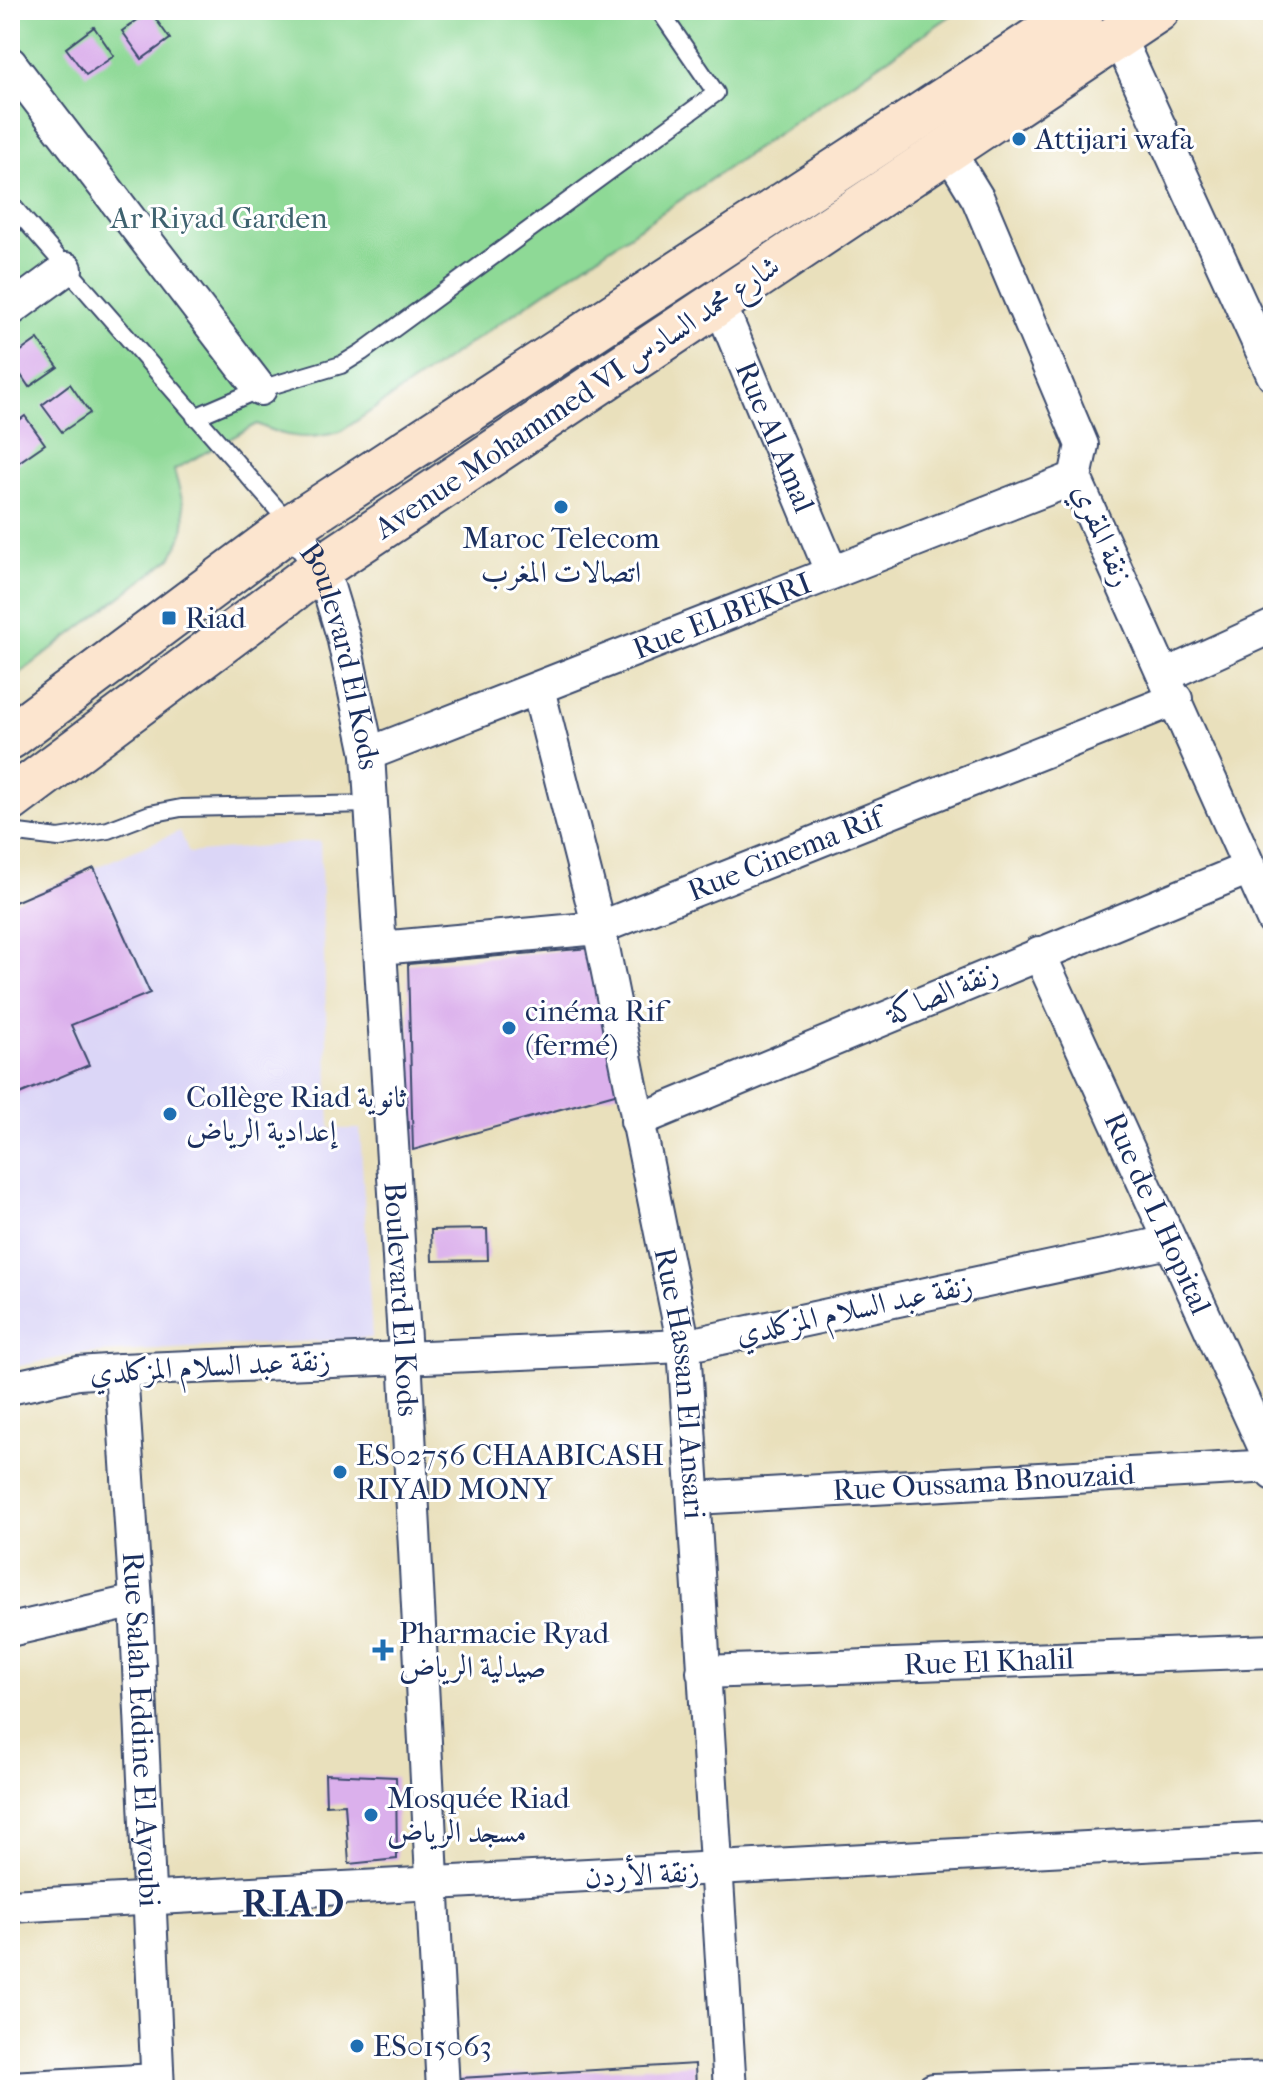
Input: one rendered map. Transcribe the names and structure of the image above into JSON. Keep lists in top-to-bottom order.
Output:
{
  "streets": {
    "main road": ["Avenue Mohammed VI شارع محمد السادس"],
    "street": [
      "Rue Al Amal",
      "زنقة المقري",
      "Rue ELBEKRI",
      "Boulevard El Kods",
      "Rue Cinema Rif",
      "زنقة الصاكة",
      "Rue de L Hopital",
      "زنقة عبد السلام المزكلدي",
      "Rue Hassan El Ansari",
      "Rue Oussama Bnouzaid",
      "Rue El Khalil",
      "Rue Salah Eddine El Ayoubi",
      "زنقة الأردن"
    ]
  },
  "crossings": [
    ["Avenue Mohammed VI شارع محمد السادس", "Rue Al Amal"],
    ["Avenue Mohammed VI شارع محمد السادس", "زنقة المقري"],
    ["Avenue Mohammed VI شارع محمد السادس", "Boulevard El Kods"],
    ["Rue Al Amal", "Rue ELBEKRI"],
    ["زنقة المقري", "Rue ELBEKRI"],
    ["زنقة المقري", "Rue Cinema Rif"],
    ["زنقة المقري", "زنقة الصاكة"],
    ["Rue ELBEKRI", "Boulevard El Kods"],
    ["Rue ELBEKRI", "Rue Hassan El Ansari"],
    ["Boulevard El Kods", "Rue Cinema Rif"],
    ["Boulevard El Kods", "زنقة عبد السلام المزكلدي"],
    ["Boulevard El Kods", "زنقة الأردن"],
    ["Rue Cinema Rif", "Rue Hassan El Ansari"],
    ["زنقة الصاكة", "Rue de L Hopital"],
    ["زنقة الصاكة", "Rue Hassan El Ansari"],
    ["Rue de L Hopital", "زنقة عبد السلام المزكلدي"],
    ["Rue de L Hopital", "Rue Oussama Bnouzaid"],
    ["زنقة عبد السلام المزكلدي", "Rue Hassan El Ansari"],
    ["زنقة عبد السلام المزكلدي", "Rue Salah Eddine El Ayoubi"],
    ["Rue Hassan El Ansari", "Rue Oussama Bnouzaid"],
    ["Rue Hassan El Ansari", "Rue El Khalil"],
    ["Rue Hassan El Ansari", "زنقة الأردن"],
    ["Rue Salah Eddine El Ayoubi", "زنقة الأردن"]
  ],
  "districts": ["RIAD"],
  "parks": ["Ar Riyad Garden"],
  "places": {
    "other": [
      "Attijari wafa",
      "Maroc Telecom اتصالات المغرب",
      "cinéma Rif (fermé)",
      "Collège Riad ثانوية إعدادية الرياض",
      "ES02756 CHAABICASH RIYAD MONY",
      "Mosquée Riad مسجد الرياض",
      "ES015063"
    ],
    "transit": ["Riad"],
    "health": ["Pharmacie Ryad صيدلية الرياض"]
  }
}
